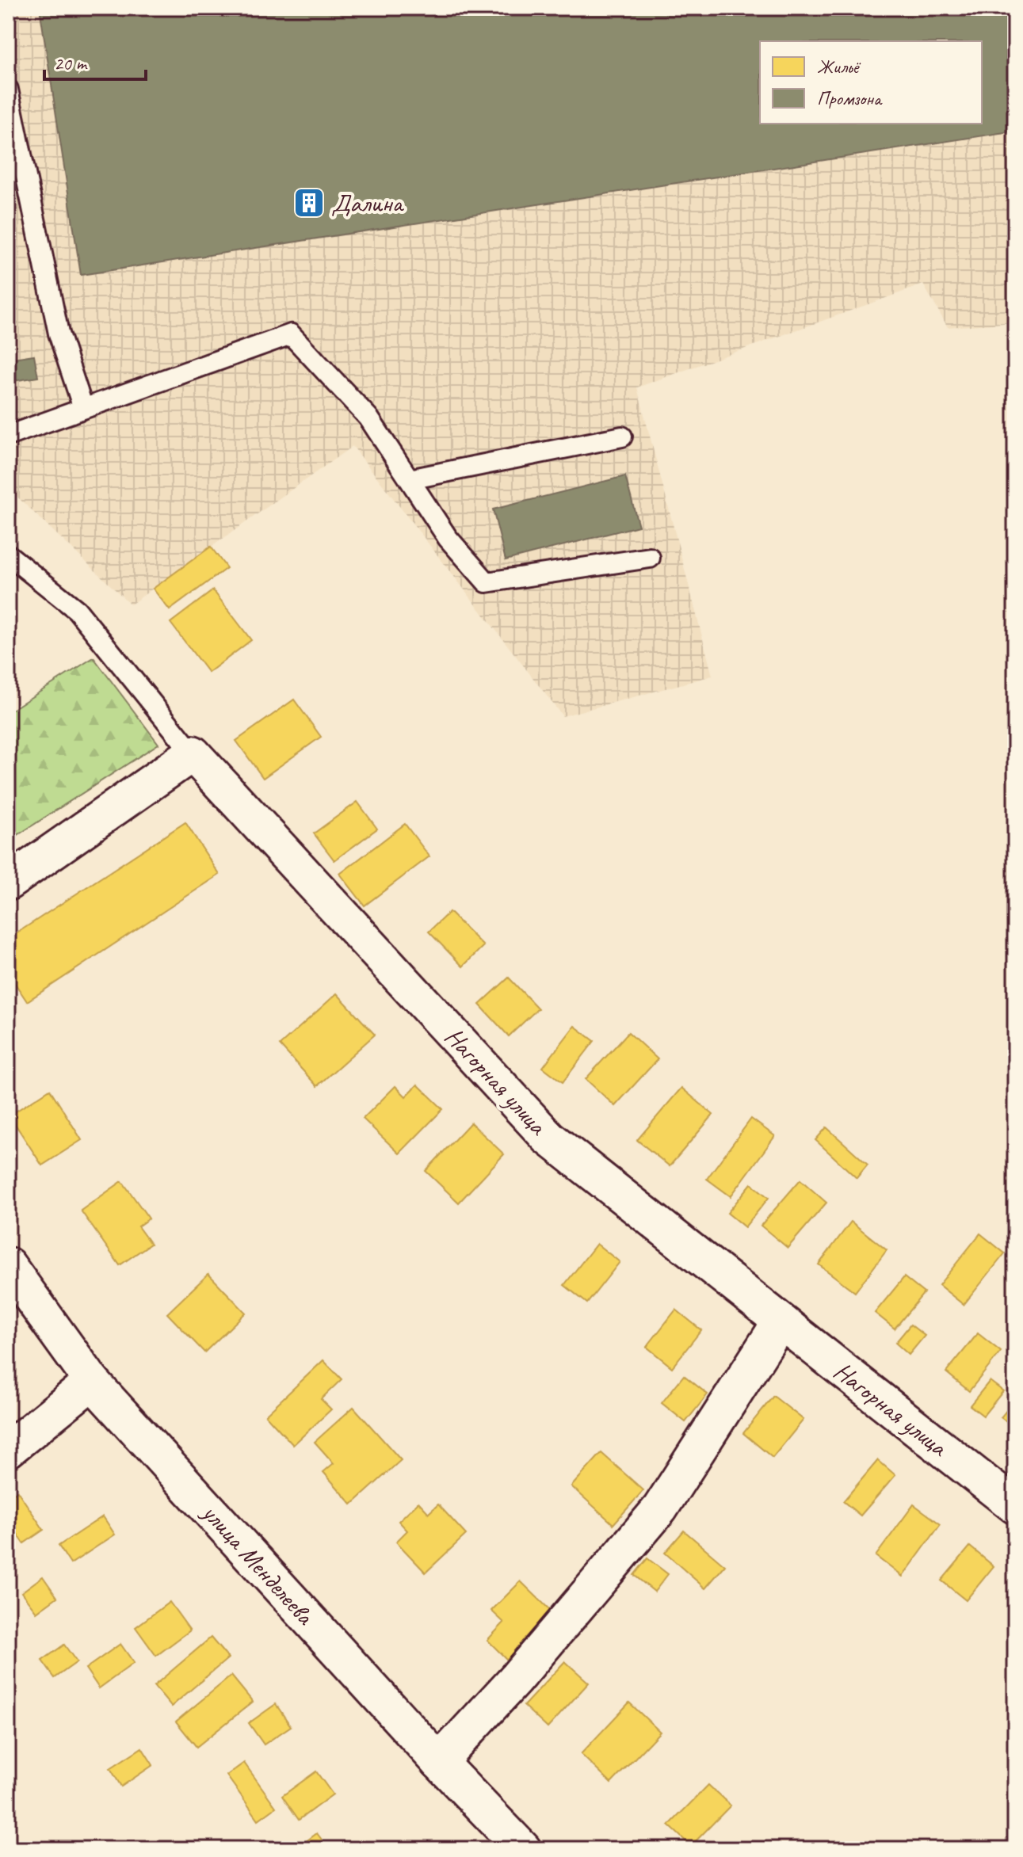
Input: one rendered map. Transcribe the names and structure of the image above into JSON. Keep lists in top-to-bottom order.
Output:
{
  "streets": {
    "street": ["Нагорная улица", "улица Менделеева"]
  },
  "places": {
    "building": ["Далина"]
  },
  "legend": ["Жильё", "Промзона"],
  "scale_bar": "20 m"
}
